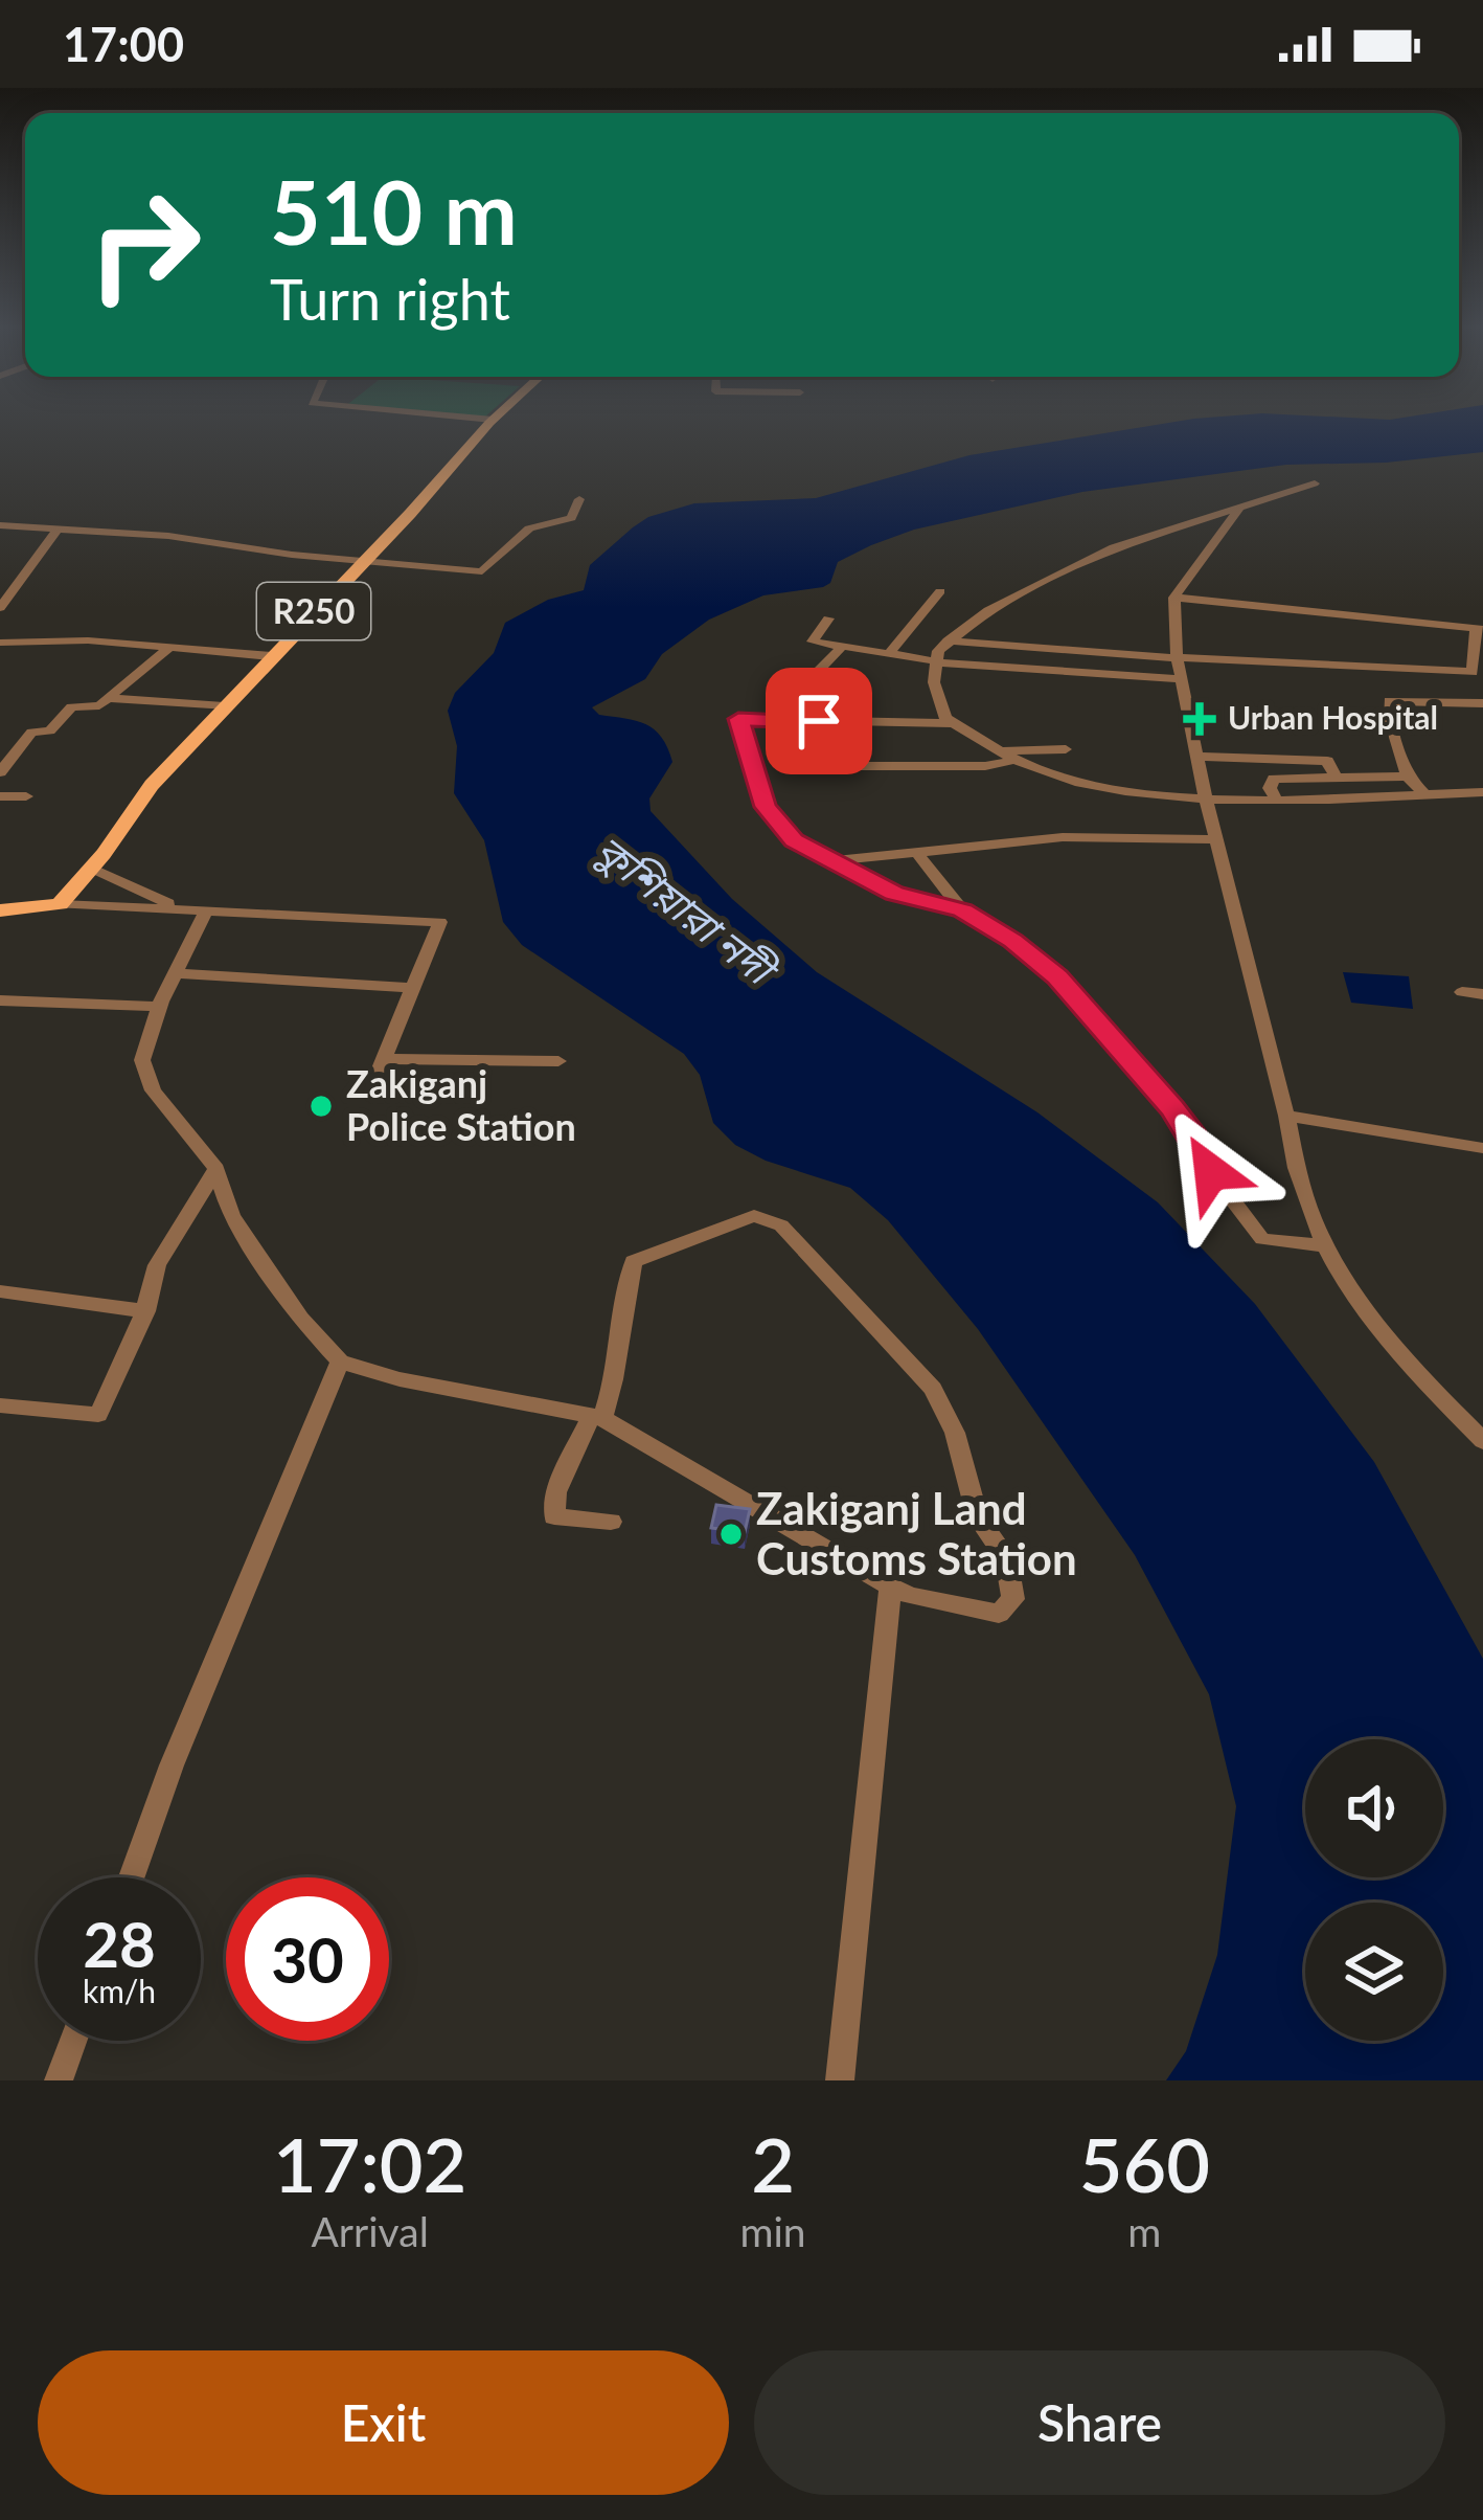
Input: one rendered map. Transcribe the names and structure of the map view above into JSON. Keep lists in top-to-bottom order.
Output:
{
  "streets": {
    "main road": ["R250"]
  },
  "water": ["কুশিয়ারা নদী"],
  "places": {
    "health": ["Urban Hospital"],
    "other": ["Zakiganj Police Station", "Zakiganj Land Customs Station"]
  },
  "page": {
    "status": "17:00",
    "turn": ["510 m", "Turn right"],
    "speed": "28 km/h",
    "limit": "30",
    "eta": [
      "17:02",
      "Arrival",
      "2",
      "min",
      "560",
      "m"
    ],
    "buttons": ["Exit", "Share"]
  }
}
